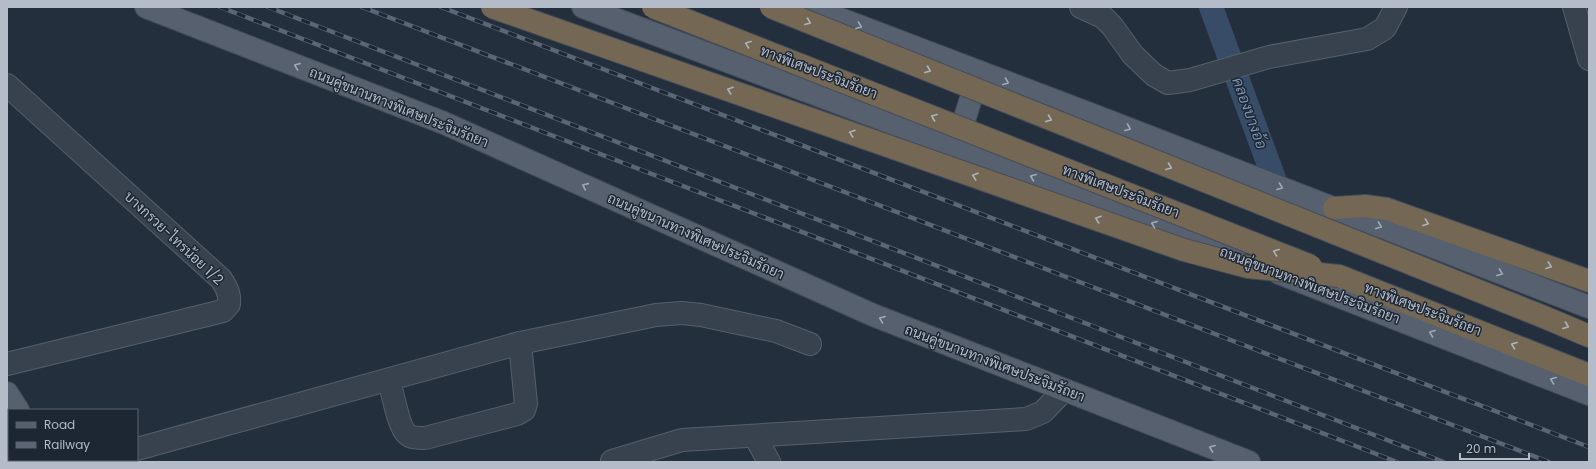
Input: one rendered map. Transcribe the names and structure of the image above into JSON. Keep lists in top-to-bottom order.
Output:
{
  "streets": {
    "highway": ["ทางพิเศษประจิมรัถยา"],
    "main road": ["ถนนคู่ขนานทางพิเศษประจิมรัถยา"],
    "street": ["บางกรวย-ไทรน้อย 1/2"]
  },
  "water": ["คลองบางอ้อ"],
  "legend": ["Road", "Railway"],
  "scale_bar": "20 m"
}
